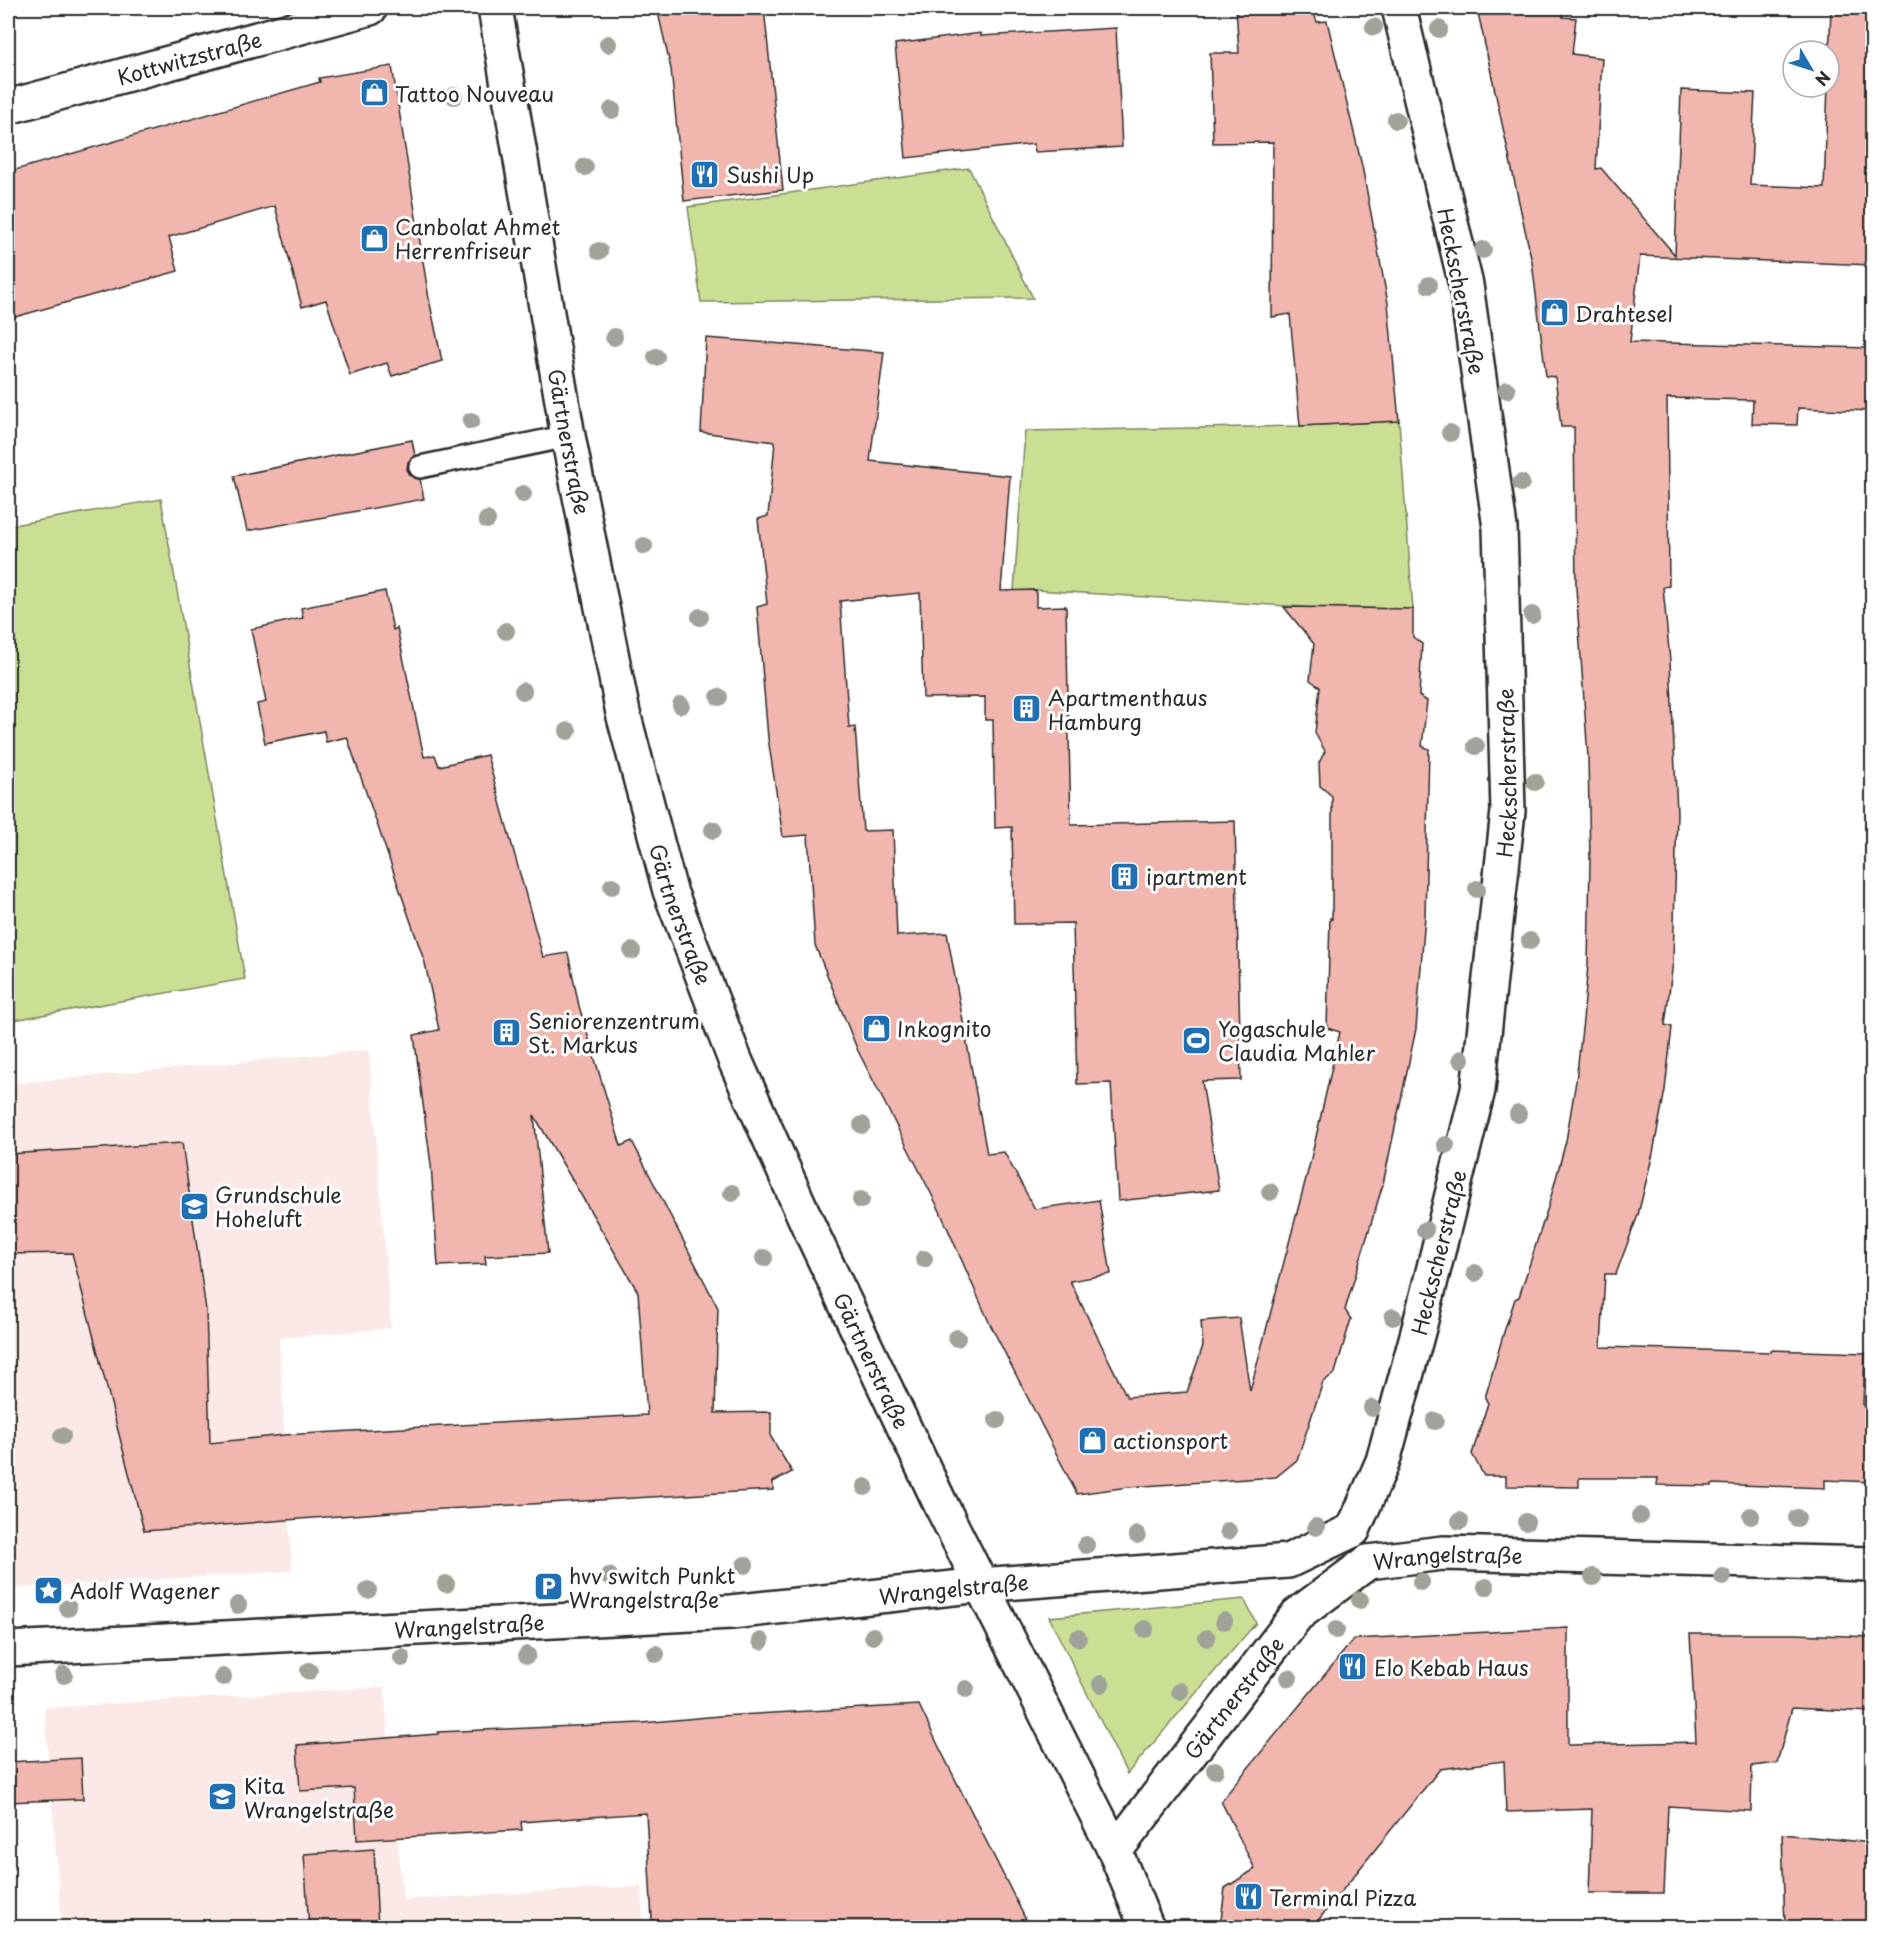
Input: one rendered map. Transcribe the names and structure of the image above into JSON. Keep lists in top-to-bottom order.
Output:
{
  "streets": {
    "street": [
      "Kottwitzstraße",
      "Heckscherstraße",
      "Gärtnerstraße",
      "Wrangelstraße"
    ]
  },
  "crossings": [
    ["Heckscherstraße", "Wrangelstraße"],
    ["Gärtnerstraße", "Wrangelstraße"]
  ],
  "places": {
    "shop": [
      "Tattoo Nouveau",
      "Canbolat Ahmet Herrenfriseur",
      "Drahtesel",
      "Inkognito",
      "actionsport"
    ],
    "restaurant": ["Sushi Up", "Elo Kebab Haus", "Terminal Pizza"],
    "building": ["Apartmenthaus Hamburg", "ipartment", "Seniorenzentrum St. Markus"],
    "sports": ["Yogaschule Claudia Mahler"],
    "school or university": ["Grundschule Hoheluft", "Kita Wrangelstraße"],
    "parking": ["hvv switch Punkt Wrangelstraße"],
    "place": ["Adolf Wagener"]
  },
  "north": "bottom right"
}
